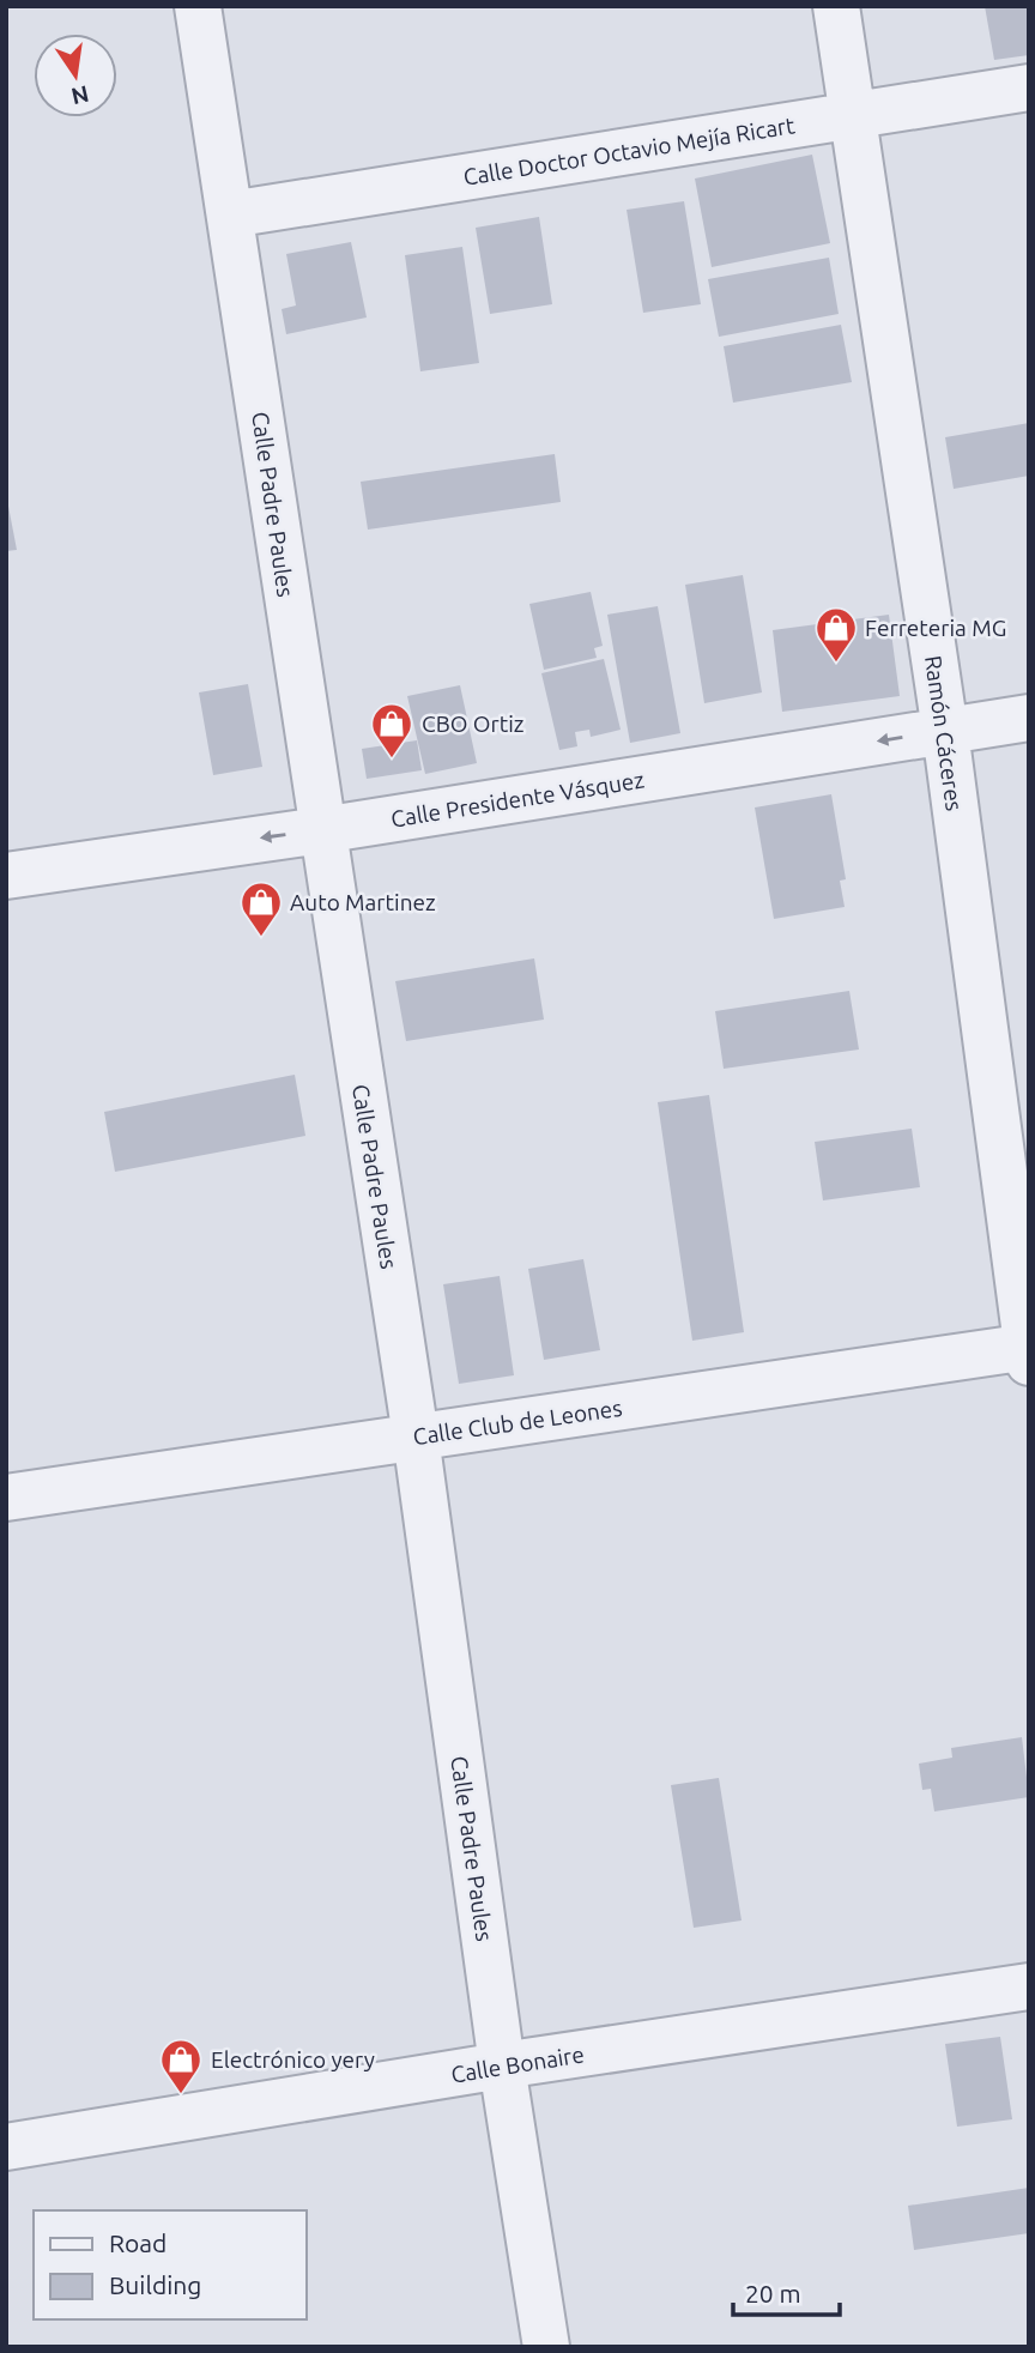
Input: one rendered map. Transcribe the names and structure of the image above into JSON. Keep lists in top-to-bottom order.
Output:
{
  "streets": {
    "street": [
      "Calle Doctor Octavio Mejía Ricart",
      "Calle Padre Paules",
      "Ramón Cáceres",
      "Calle Presidente Vásquez",
      "Calle Club de Leones",
      "Calle Bonaire"
    ]
  },
  "crossings": [
    ["Calle Doctor Octavio Mejía Ricart", "Calle Padre Paules"],
    ["Calle Doctor Octavio Mejía Ricart", "Ramón Cáceres"],
    ["Calle Padre Paules", "Calle Presidente Vásquez"],
    ["Calle Padre Paules", "Calle Club de Leones"],
    ["Calle Padre Paules", "Calle Bonaire"],
    ["Ramón Cáceres", "Calle Presidente Vásquez"],
    ["Ramón Cáceres", "Calle Club de Leones"]
  ],
  "one_way": ["Calle Presidente Vásquez"],
  "places": {
    "shop": [
      "Ferreteria MG",
      "CBO Ortiz",
      "Auto Martinez",
      "Electrónico yery"
    ]
  },
  "legend": ["Road", "Building"],
  "scale_bar": "20 m",
  "north": "bottom"
}
